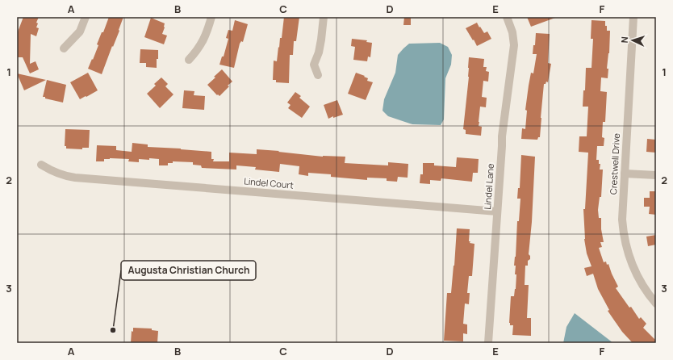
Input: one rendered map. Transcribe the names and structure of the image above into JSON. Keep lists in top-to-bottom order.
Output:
{
  "streets": {
    "street": ["Crestwell Drive", "Lindel Court", "Lindel Lane"]
  },
  "crossings": [
    ["Lindel Court", "Lindel Lane"]
  ],
  "places": ["Augusta Christian Church"],
  "north": "left",
  "grid": {
    "columns": [
      "A",
      "B",
      "C",
      "D",
      "E",
      "F"
    ],
    "rows": ["1", "2", "3"]
  }
}
